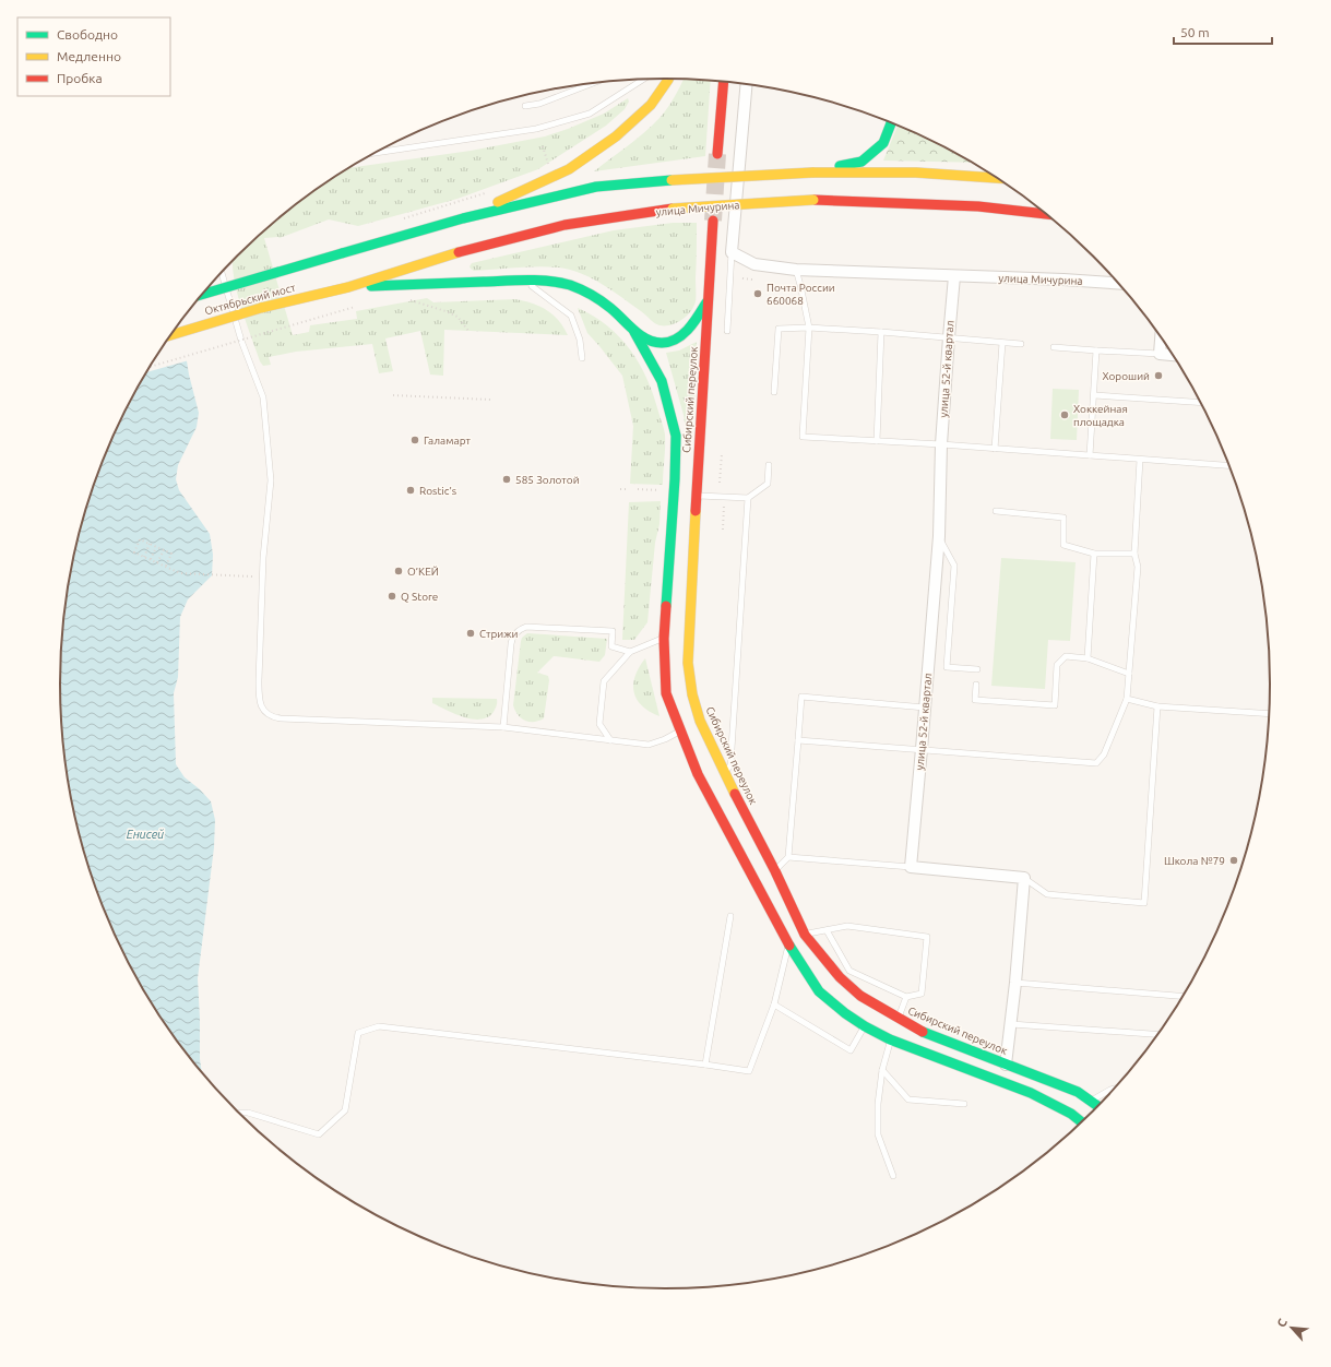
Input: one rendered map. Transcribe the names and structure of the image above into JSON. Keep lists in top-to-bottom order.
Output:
{
  "streets": {
    "main road": ["улица Мичурина", "Октябрьский мост", "Сибирский переулок"],
    "street": ["улица 52-й квартал"]
  },
  "crossings": [
    ["улица Мичурина", "Октябрьский мост"],
    ["улица Мичурина", "улица 52-й квартал"]
  ],
  "water": ["Енисей"],
  "places": [
    "Почта России 660068",
    "Хороший",
    "Хоккейная площадка",
    "Галамарт",
    "585 Золотой",
    "Rostic's",
    "О’КЕЙ",
    "Q Store",
    "Стрижи",
    "Школа №79"
  ],
  "legend": ["Свободно", "Медленно", "Пробка"],
  "scale_bar": "50 m",
  "north": "top left"
}
